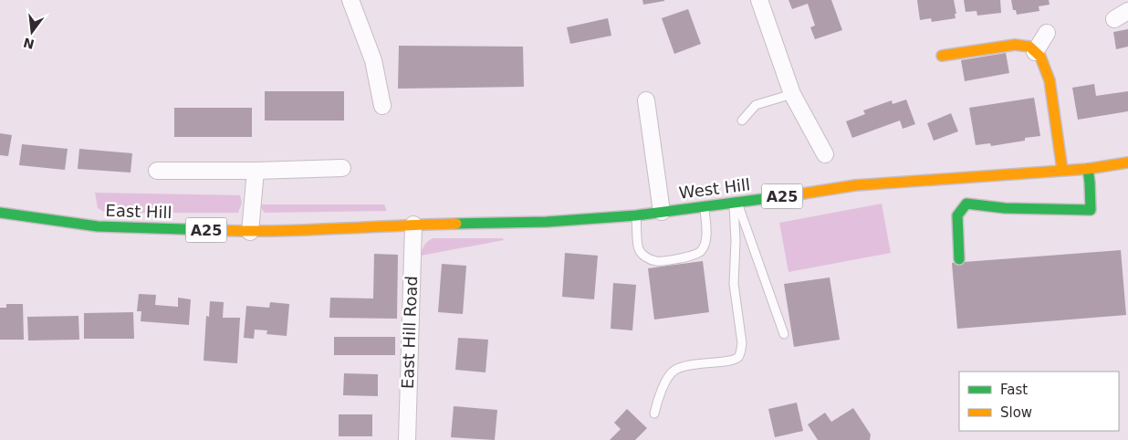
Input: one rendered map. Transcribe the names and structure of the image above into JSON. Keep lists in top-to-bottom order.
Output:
{
  "streets": {
    "main road": ["West Hill", "A25", "East Hill"],
    "street": ["East Hill Road"]
  },
  "crossings": [
    ["West Hill", "East Hill"],
    ["West Hill", "East Hill Road"],
    ["East Hill", "East Hill Road"]
  ],
  "legend": ["Fast", "Slow"],
  "north": "bottom"
}
